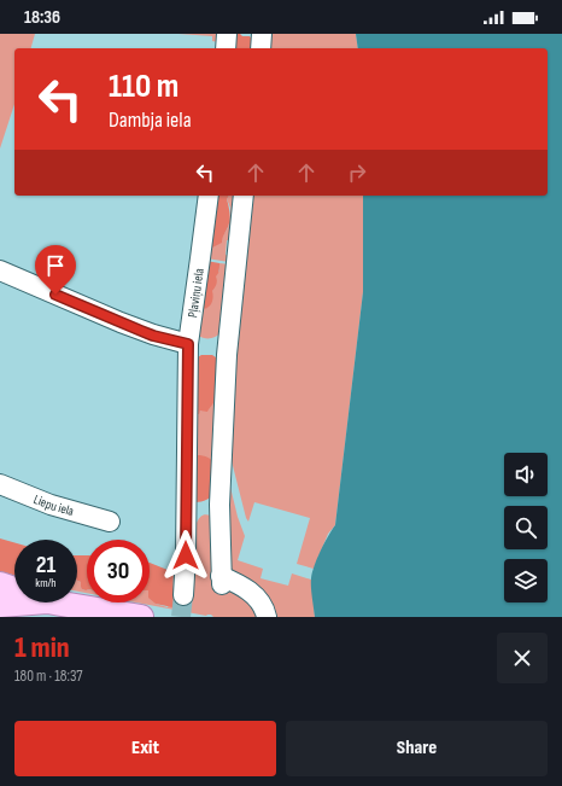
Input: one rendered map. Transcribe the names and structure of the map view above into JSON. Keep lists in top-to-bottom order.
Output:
{
  "streets": {
    "street": ["Pļaviņu iela", "Liepu iela"]
  },
  "page": {
    "status": "18:36",
    "turn": ["110 m", "Dambja iela"],
    "speed": "21 km/h",
    "limit": "30",
    "heading": ["1 min", "180 m · 18:37"],
    "buttons": ["Exit", "Share"]
  }
}
